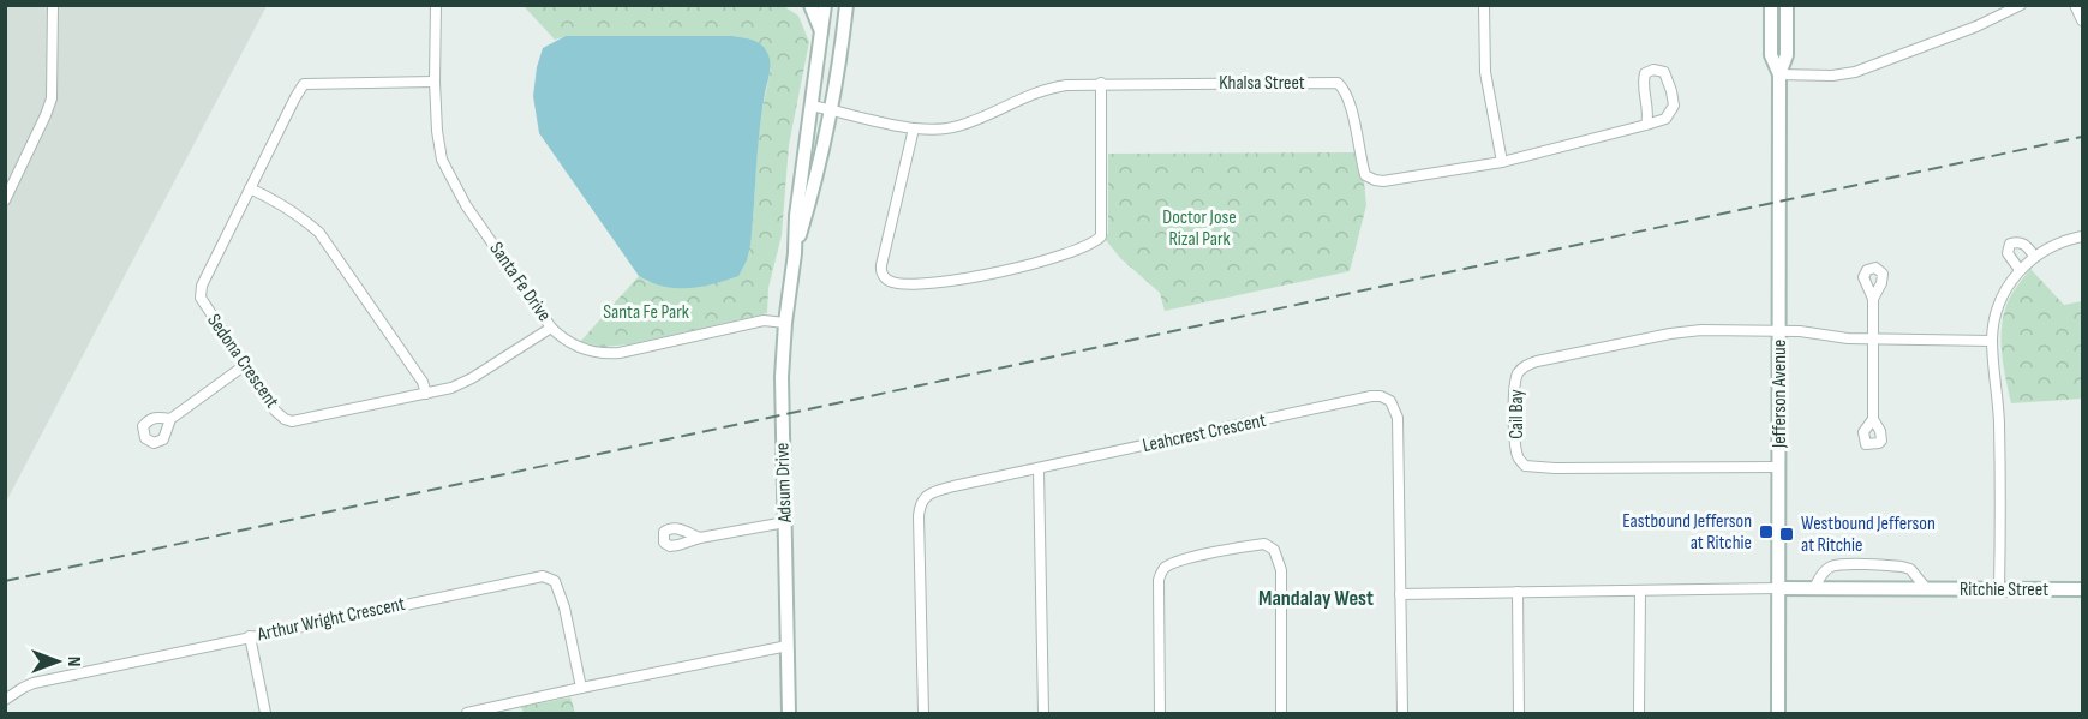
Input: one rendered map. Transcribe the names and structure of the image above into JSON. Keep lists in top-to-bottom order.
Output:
{
  "streets": {
    "street": [
      "Khalsa Street",
      "Santa Fe Drive",
      "Sedona Crescent",
      "Jefferson Avenue",
      "Cail Bay",
      "Leahcrest Crescent",
      "Adsum Drive",
      "Ritchie Street",
      "Arthur Wright Crescent"
    ]
  },
  "crossings": [
    ["Khalsa Street", "Adsum Drive"],
    ["Santa Fe Drive", "Sedona Crescent"],
    ["Santa Fe Drive", "Adsum Drive"],
    ["Jefferson Avenue", "Cail Bay"],
    ["Jefferson Avenue", "Ritchie Street"]
  ],
  "districts": ["Mandalay West"],
  "parks": ["Doctor Jose Rizal Park", "Santa Fe Park"],
  "places": {
    "transit": ["Eastbound Jefferson at Ritchie", "Westbound Jefferson at Ritchie"]
  },
  "north": "right"
}
